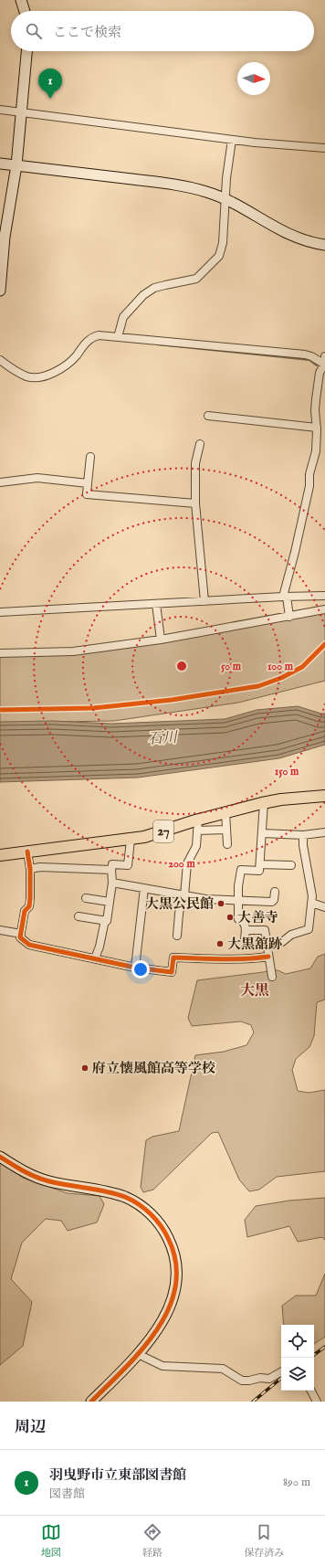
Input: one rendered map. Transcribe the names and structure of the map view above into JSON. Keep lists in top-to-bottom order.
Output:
{
  "streets": {
    "main road": ["27"]
  },
  "districts": ["大黒"],
  "water": ["石川"],
  "places": [
    "大黒公民館",
    "大善寺",
    "大黒舘跡",
    "府立懐風館高等学校"
  ],
  "north": "right",
  "page": {
    "search": "ここで検索",
    "pins": "1",
    "heading": "周辺",
    "list": [
      {
        "mark": "1",
        "name": "羽曳野市立東部図書館",
        "note": "図書館",
        "value": "890 m"
      }
    ],
    "nav": ["地図", "経路", "保存済み"]
  },
  "rings": [
    "50 m",
    "100 m",
    "150 m",
    "200 m"
  ]
}
